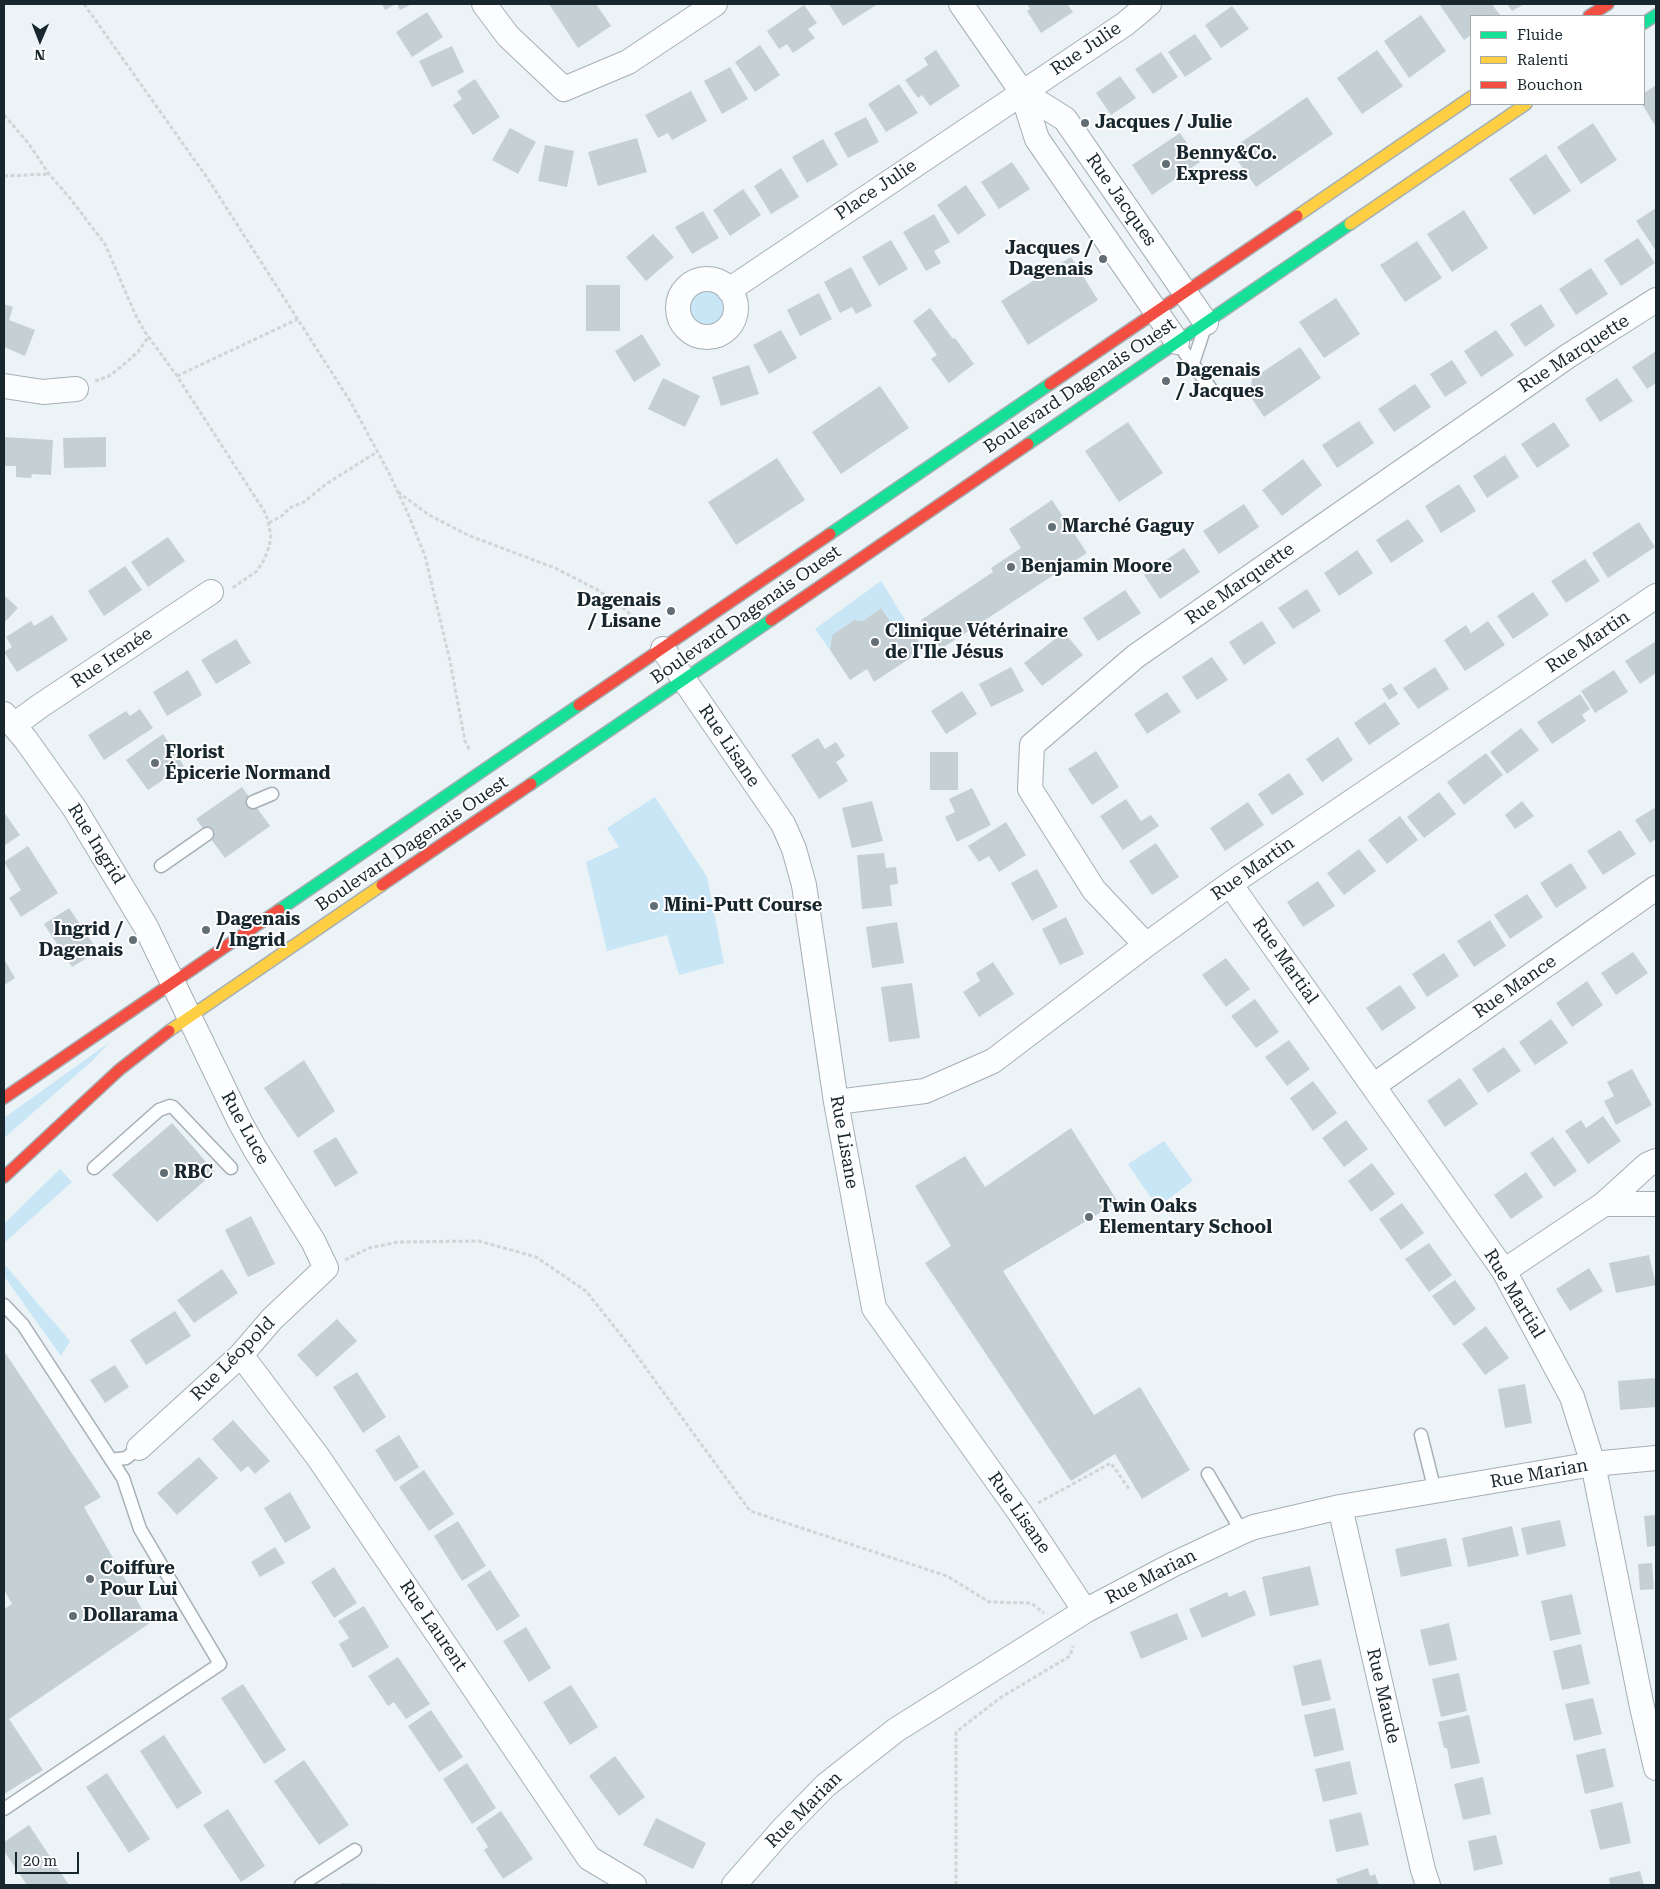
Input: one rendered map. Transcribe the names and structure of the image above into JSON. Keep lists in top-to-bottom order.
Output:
{
  "streets": {
    "main road": ["Boulevard Dagenais Ouest"],
    "street": [
      "Rue Julie",
      "Place Julie",
      "Rue Jacques",
      "Rue Marquette",
      "Rue Martin",
      "Rue Irenée",
      "Rue Lisane",
      "Rue Ingrid",
      "Rue Martial",
      "Rue Mance",
      "Rue Luce",
      "Rue Léopold",
      "Rue Marian",
      "Rue Laurent",
      "Rue Maude"
    ]
  },
  "crossings": [
    ["Rue Julie", "Place Julie"],
    ["Rue Julie", "Rue Jacques"],
    ["Place Julie", "Rue Jacques"],
    ["Rue Jacques", "Boulevard Dagenais Ouest"],
    ["Rue Marquette", "Rue Martin"],
    ["Boulevard Dagenais Ouest", "Rue Lisane"],
    ["Boulevard Dagenais Ouest", "Rue Ingrid"],
    ["Boulevard Dagenais Ouest", "Rue Luce"],
    ["Rue Martin", "Rue Lisane"],
    ["Rue Martin", "Rue Martial"],
    ["Rue Irenée", "Rue Ingrid"],
    ["Rue Lisane", "Rue Marian"],
    ["Rue Ingrid", "Rue Luce"],
    ["Rue Martial", "Rue Mance"],
    ["Rue Martial", "Rue Marian"],
    ["Rue Luce", "Rue Léopold"],
    ["Rue Léopold", "Rue Laurent"],
    ["Rue Marian", "Rue Maude"]
  ],
  "places": [
    "Jacques / Julie",
    "Benny&Co. Express",
    "Jacques / Dagenais",
    "Dagenais / Jacques",
    "Marché Gaguy",
    "Benjamin Moore",
    "Dagenais / Lisane",
    "Clinique Vétérinaire de I'Ile Jésus",
    "Florist Épicerie Normand",
    "Mini-Putt Course",
    "Dagenais / Ingrid",
    "Ingrid / Dagenais",
    "RBC",
    "Twin Oaks Elementary School",
    "Coiffure Pour Lui",
    "Dollarama"
  ],
  "legend": ["Fluide", "Ralenti", "Bouchon"],
  "scale_bar": "20 m",
  "north": "bottom"
}
